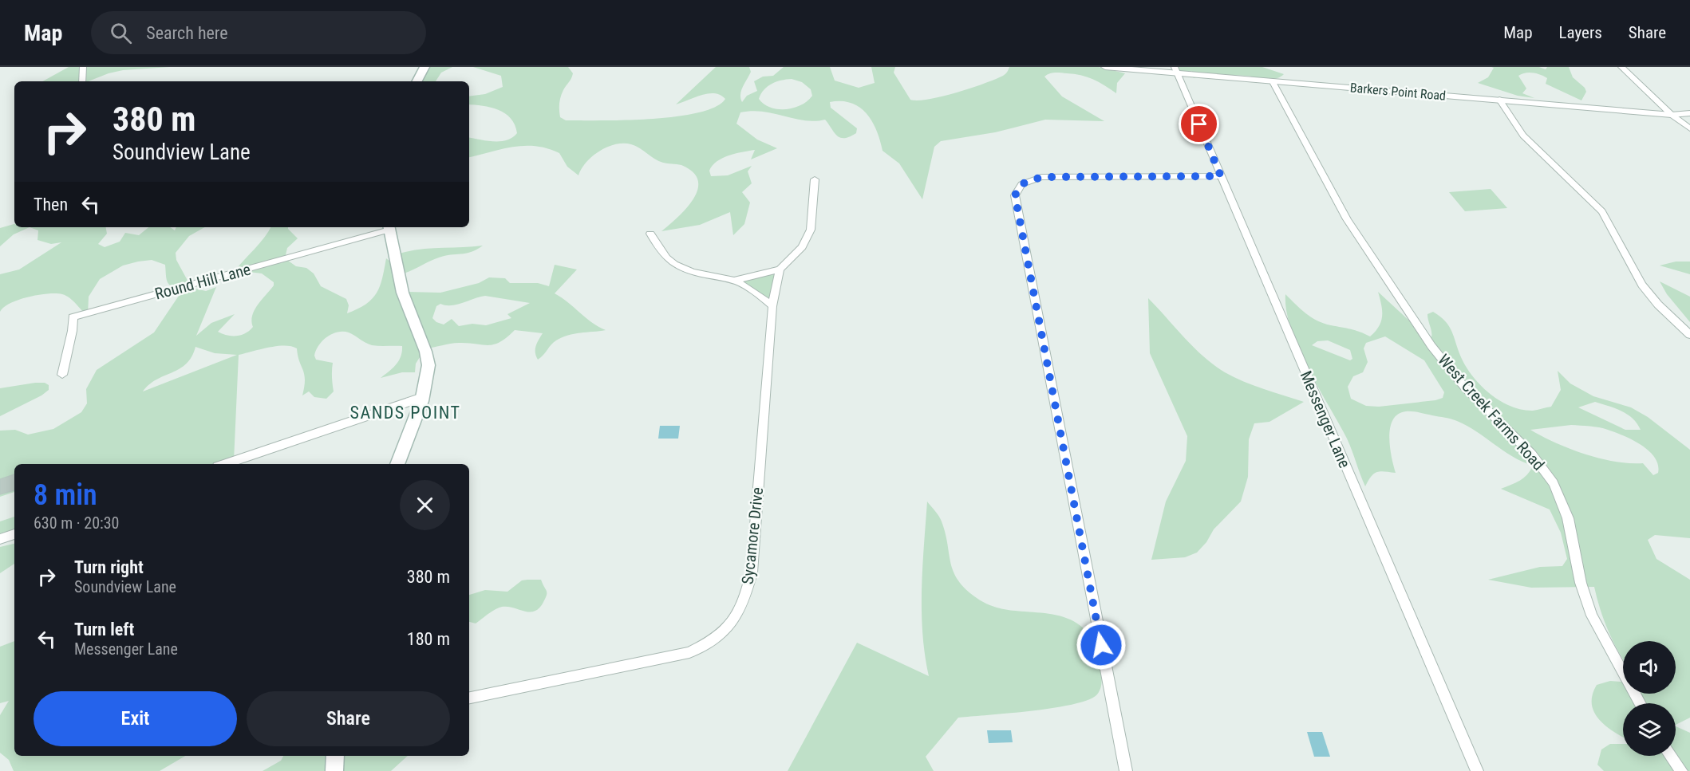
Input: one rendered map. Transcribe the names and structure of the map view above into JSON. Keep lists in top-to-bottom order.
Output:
{
  "streets": {
    "street": [
      "Barkers Point Road",
      "Round Hill Lane",
      "West Creek Farms Road",
      "Messenger Lane",
      "Sycamore Drive"
    ]
  },
  "crossings": [
    ["Barkers Point Road", "West Creek Farms Road"],
    ["Barkers Point Road", "Messenger Lane"]
  ],
  "districts": ["SANDS POINT"],
  "page": {
    "header": "Map",
    "search": "Search here",
    "nav": ["Map", "Layers", "Share"],
    "turn": ["380 m", "Soundview Lane"],
    "then": "Then",
    "heading": ["8 min", "630 m · 20:30"],
    "list": [
      {
        "name": "Turn right",
        "note": "Soundview Lane",
        "value": "380 m"
      },
      {
        "name": "Turn left",
        "note": "Messenger Lane",
        "value": "180 m"
      }
    ],
    "buttons": ["Exit", "Share"]
  }
}
